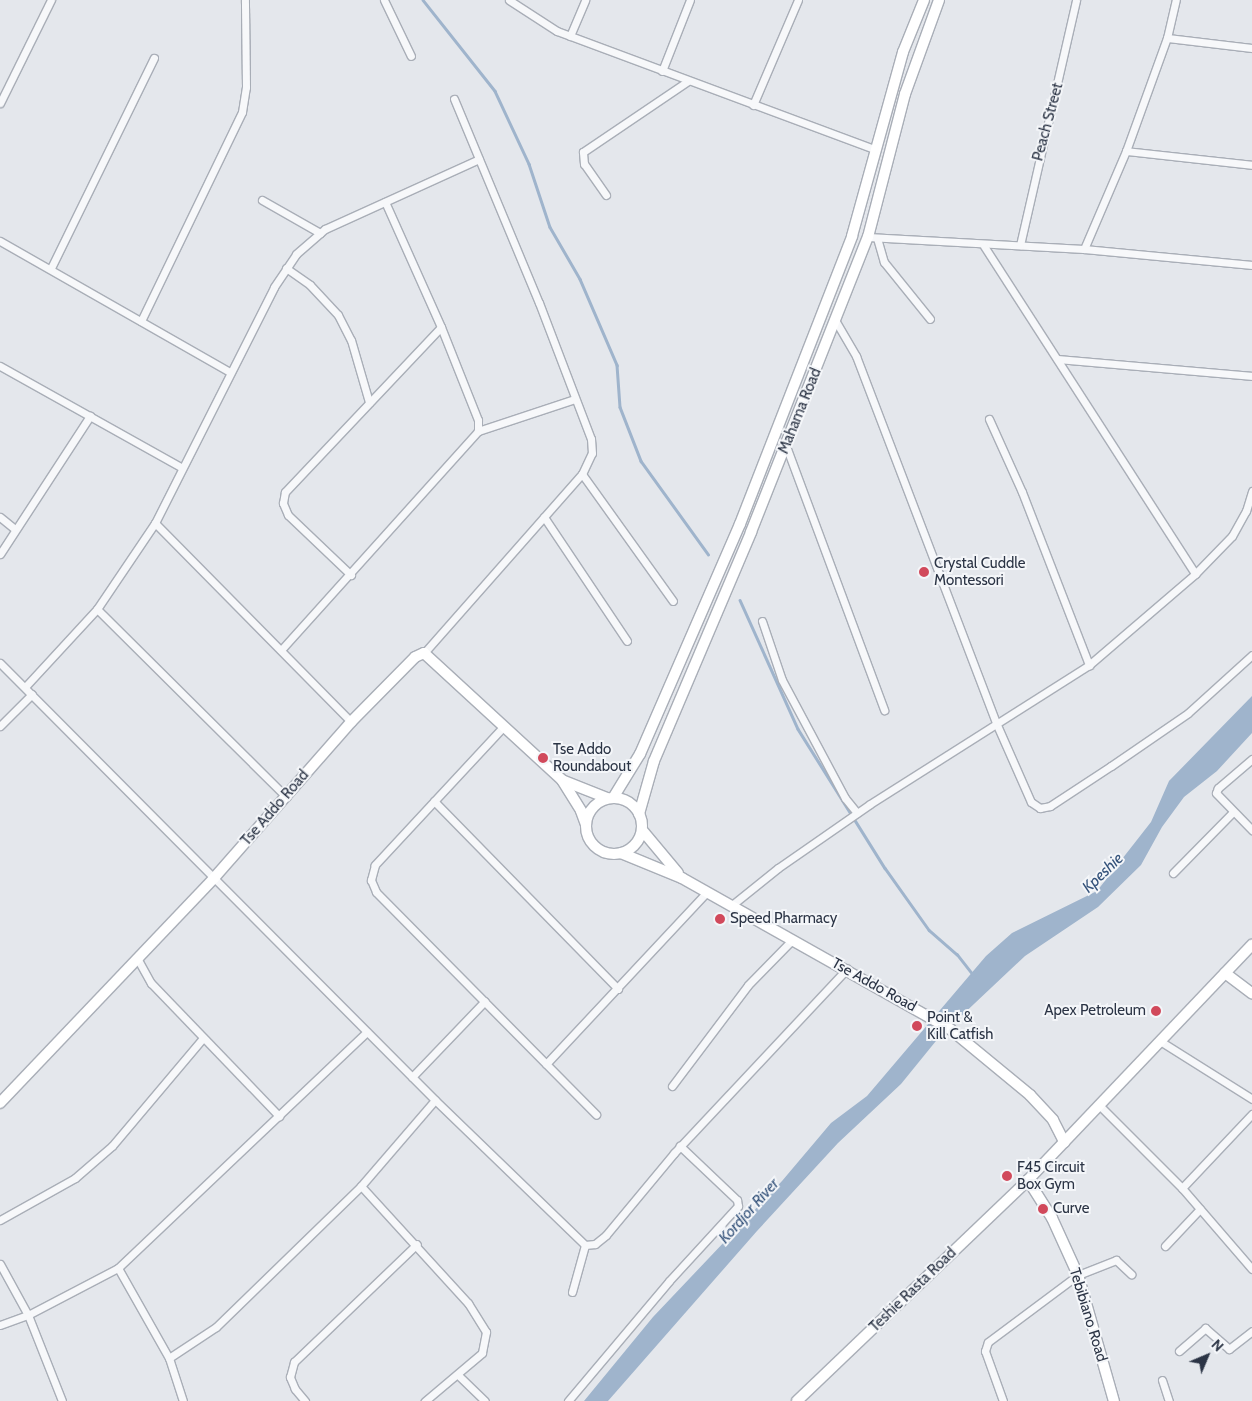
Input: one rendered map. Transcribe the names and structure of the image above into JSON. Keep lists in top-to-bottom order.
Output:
{
  "streets": {
    "street": [
      "Peach Street",
      "Mahama Road",
      "Tse Addo Road",
      "Teshie Rasta Road",
      "Tebibiano Road"
    ]
  },
  "crossings": [
    ["Mahama Road", "Tse Addo Road"],
    ["Tse Addo Road", "Teshie Rasta Road"],
    ["Teshie Rasta Road", "Tebibiano Road"]
  ],
  "water": ["Kpeshie", "Kordjor River"],
  "places": [
    "Crystal Cuddle Montessori",
    "Tse Addo Roundabout",
    "Speed Pharmacy",
    "Apex Petroleum",
    "Point & Kill Catfish",
    "F45 Circuit Box Gym",
    "Curve"
  ],
  "north": "top right"
}
